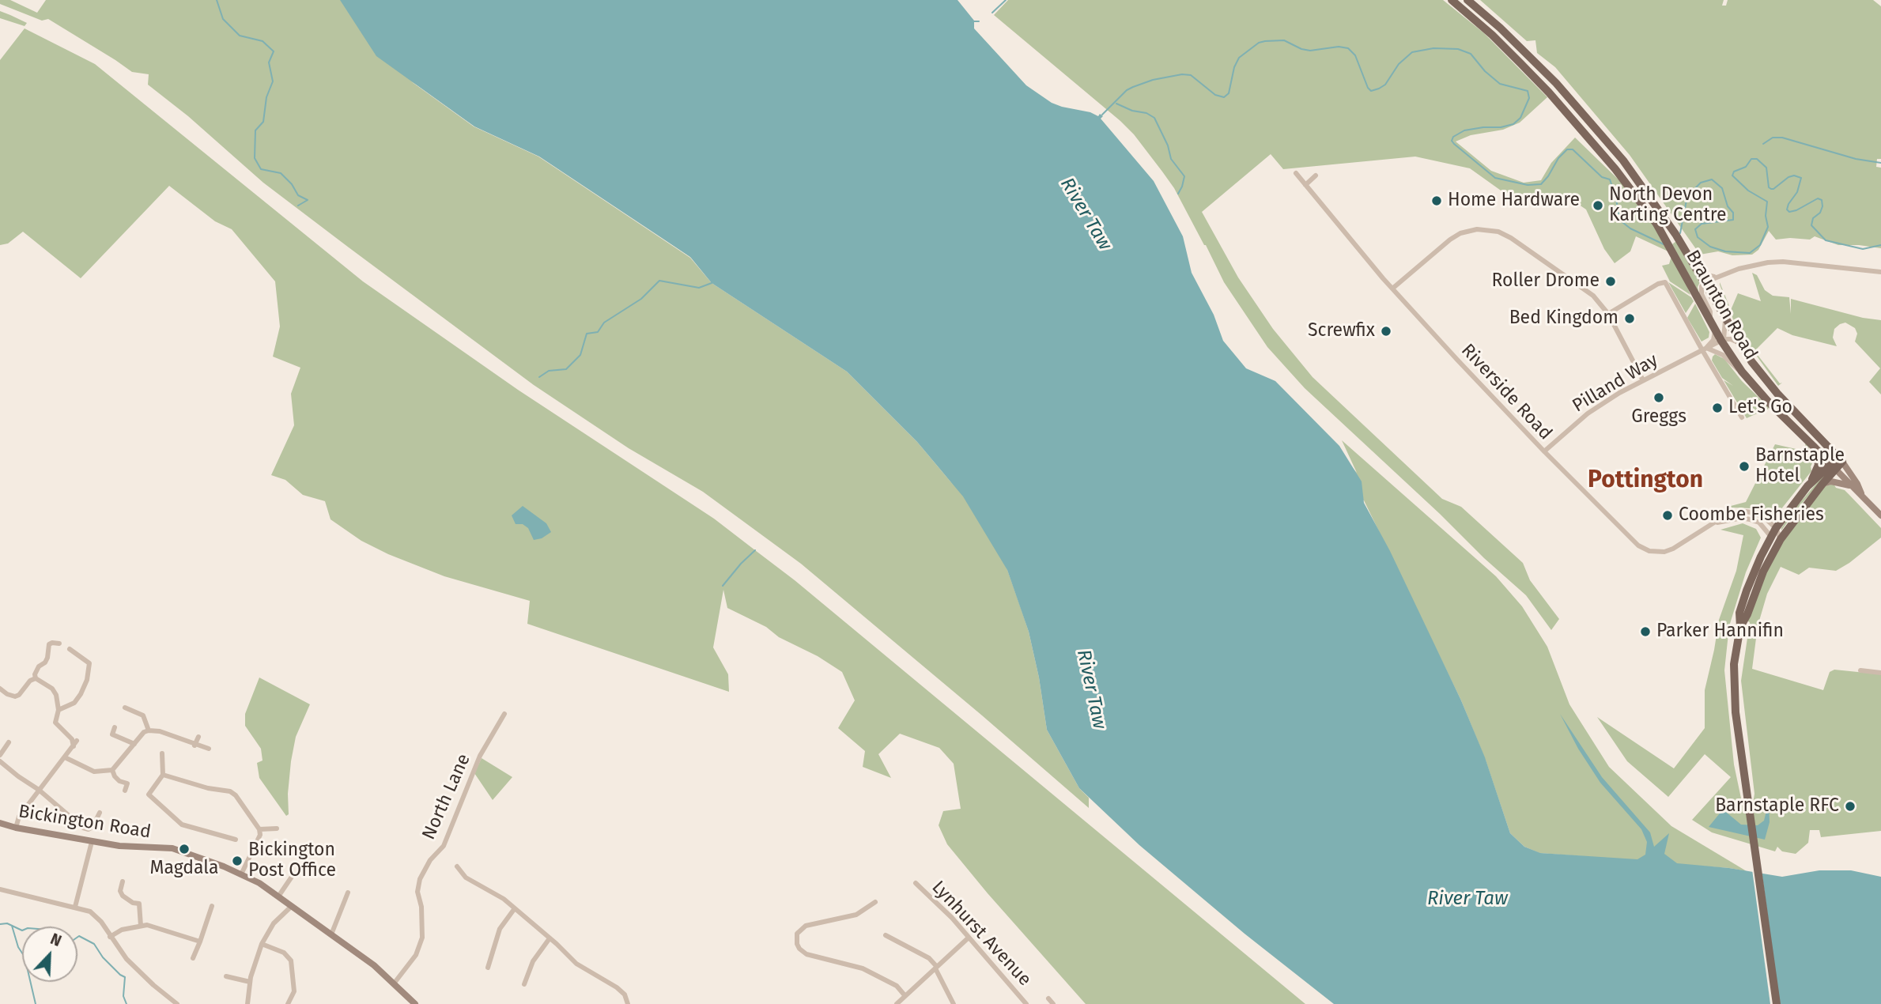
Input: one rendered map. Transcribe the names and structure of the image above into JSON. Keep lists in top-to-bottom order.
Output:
{
  "streets": {
    "main road": ["Braunton Road", "Bickington Road"],
    "street": [
      "Pilland Way",
      "Riverside Road",
      "North Lane",
      "Lynhurst Avenue"
    ]
  },
  "crossings": [
    ["Braunton Road", "Pilland Way"],
    ["Pilland Way", "Riverside Road"],
    ["North Lane", "Bickington Road"]
  ],
  "districts": ["Pottington"],
  "water": ["River Taw"],
  "places": [
    "Home Hardware",
    "North Devon Karting Centre",
    "Roller Drome",
    "Bed Kingdom",
    "Screwfix",
    "Greggs",
    "Let's Go",
    "Barnstaple Hotel",
    "Coombe Fisheries",
    "Parker Hannifin",
    "Barnstaple RFC",
    "Magdala",
    "Bickington Post Office"
  ],
  "north": "top right"
}
